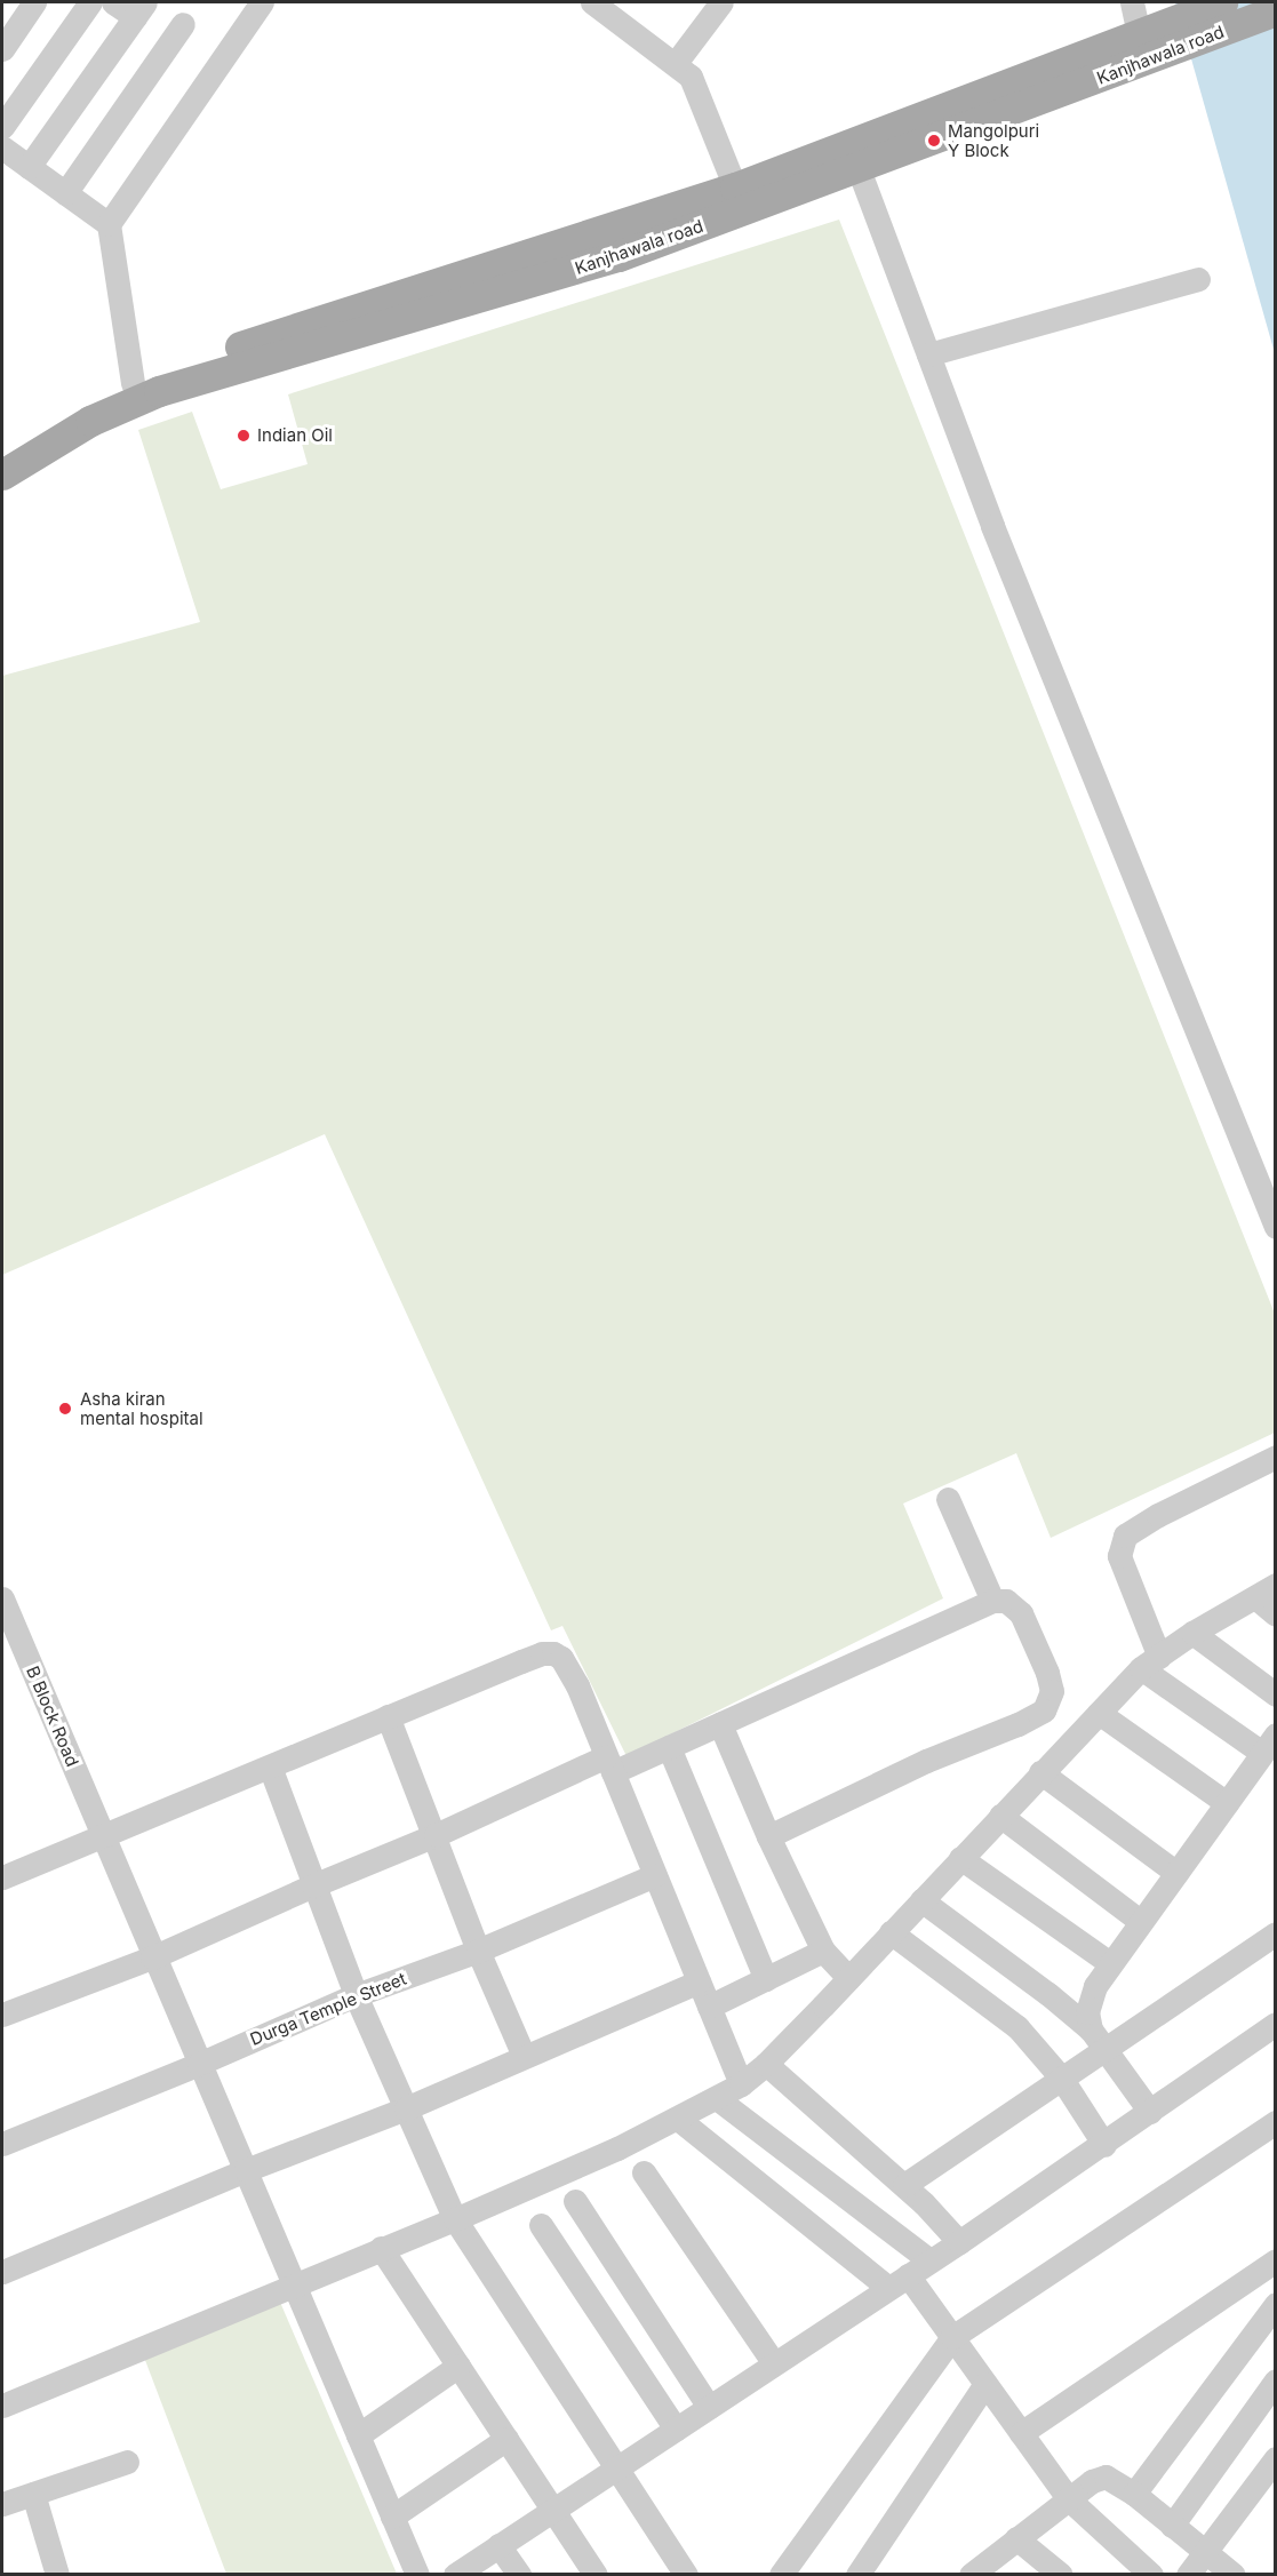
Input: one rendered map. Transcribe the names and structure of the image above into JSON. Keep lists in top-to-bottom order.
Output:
{
  "streets": {
    "main road": ["Kanjhawala road"],
    "street": ["B Block Road", "Durga Temple Street"]
  },
  "crossings": [
    ["B Block Road", "Durga Temple Street"]
  ],
  "places": ["Mangolpuri Y Block", "Indian Oil", "Asha kiran mental hospital"]
}
